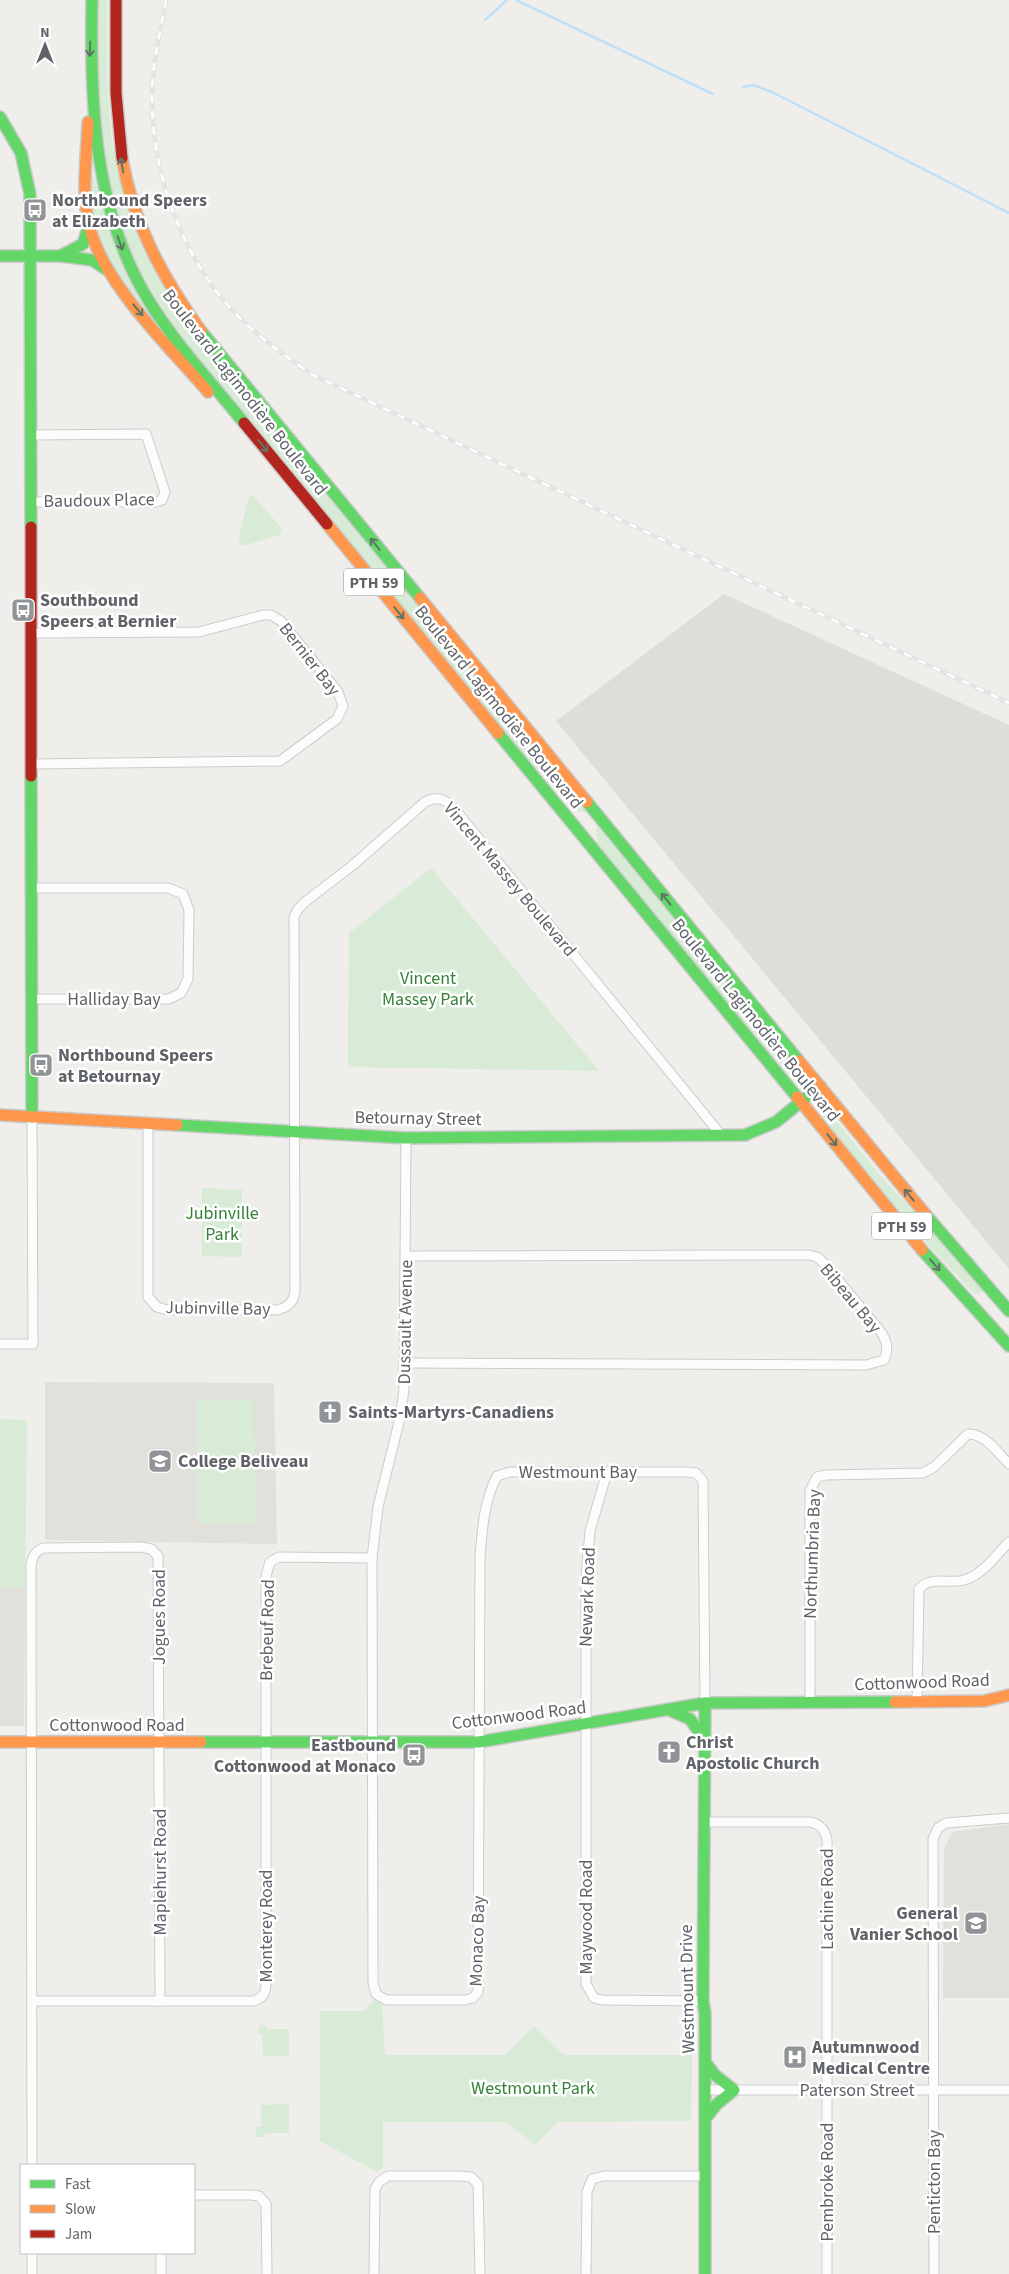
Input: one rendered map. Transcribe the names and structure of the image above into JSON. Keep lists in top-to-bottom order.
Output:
{
  "streets": {
    "main road": [
      "Boulevard Lagimodière Boulevard",
      "PTH 59",
      "Betournay Street",
      "Cottonwood Road",
      "Westmount Drive"
    ],
    "street": [
      "Baudoux Place",
      "Bernier Bay",
      "Vincent Massey Boulevard",
      "Halliday Bay",
      "Bibeau Bay",
      "Jubinville Bay",
      "Dussault Avenue",
      "Westmount Bay",
      "Northumbria Bay",
      "Newark Road",
      "Jogues Road",
      "Brebeuf Road",
      "Maplehurst Road",
      "Lachine Road",
      "Maywood Road",
      "Monterey Road",
      "Monaco Bay",
      "Paterson Street",
      "Pembroke Road",
      "Penticton Bay"
    ]
  },
  "crossings": [
    ["Boulevard Lagimodière Boulevard", "Betournay Street"],
    ["Vincent Massey Boulevard", "Betournay Street"],
    ["Vincent Massey Boulevard", "Jubinville Bay"],
    ["Betournay Street", "Jubinville Bay"],
    ["Betournay Street", "Dussault Avenue"],
    ["Bibeau Bay", "Dussault Avenue"],
    ["Dussault Avenue", "Brebeuf Road"],
    ["Dussault Avenue", "Cottonwood Road"],
    ["Dussault Avenue", "Monaco Bay"],
    ["Westmount Bay", "Newark Road"],
    ["Westmount Bay", "Cottonwood Road"],
    ["Westmount Bay", "Monaco Bay"],
    ["Westmount Bay", "Westmount Drive"],
    ["Northumbria Bay", "Cottonwood Road"],
    ["Newark Road", "Cottonwood Road"],
    ["Newark Road", "Maywood Road"],
    ["Jogues Road", "Cottonwood Road"],
    ["Jogues Road", "Maplehurst Road"],
    ["Brebeuf Road", "Cottonwood Road"],
    ["Brebeuf Road", "Monterey Road"],
    ["Cottonwood Road", "Maplehurst Road"],
    ["Cottonwood Road", "Maywood Road"],
    ["Cottonwood Road", "Monterey Road"],
    ["Cottonwood Road", "Monaco Bay"],
    ["Cottonwood Road", "Westmount Drive"],
    ["Maplehurst Road", "Monterey Road"],
    ["Lachine Road", "Westmount Drive"],
    ["Lachine Road", "Paterson Street"],
    ["Lachine Road", "Pembroke Road"],
    ["Maywood Road", "Westmount Drive"],
    ["Westmount Drive", "Paterson Street"],
    ["Paterson Street", "Pembroke Road"],
    ["Paterson Street", "Penticton Bay"]
  ],
  "parks": ["Vincent Massey Park", "Jubinville Park", "Westmount Park"],
  "places": {
    "bus stop": [
      "Northbound Speers at Elizabeth",
      "Southbound Speers at Bernier",
      "Northbound Speers at Betournay",
      "Eastbound Cottonwood at Monaco"
    ],
    "church": ["Saints-Martyrs-Canadiens", "Christ Apostolic Church"],
    "school or university": ["College Beliveau", "General Vanier School"],
    "hospital": ["Autumnwood Medical Centre"]
  },
  "legend": ["Fast", "Slow", "Jam"],
  "north": "top"
}
